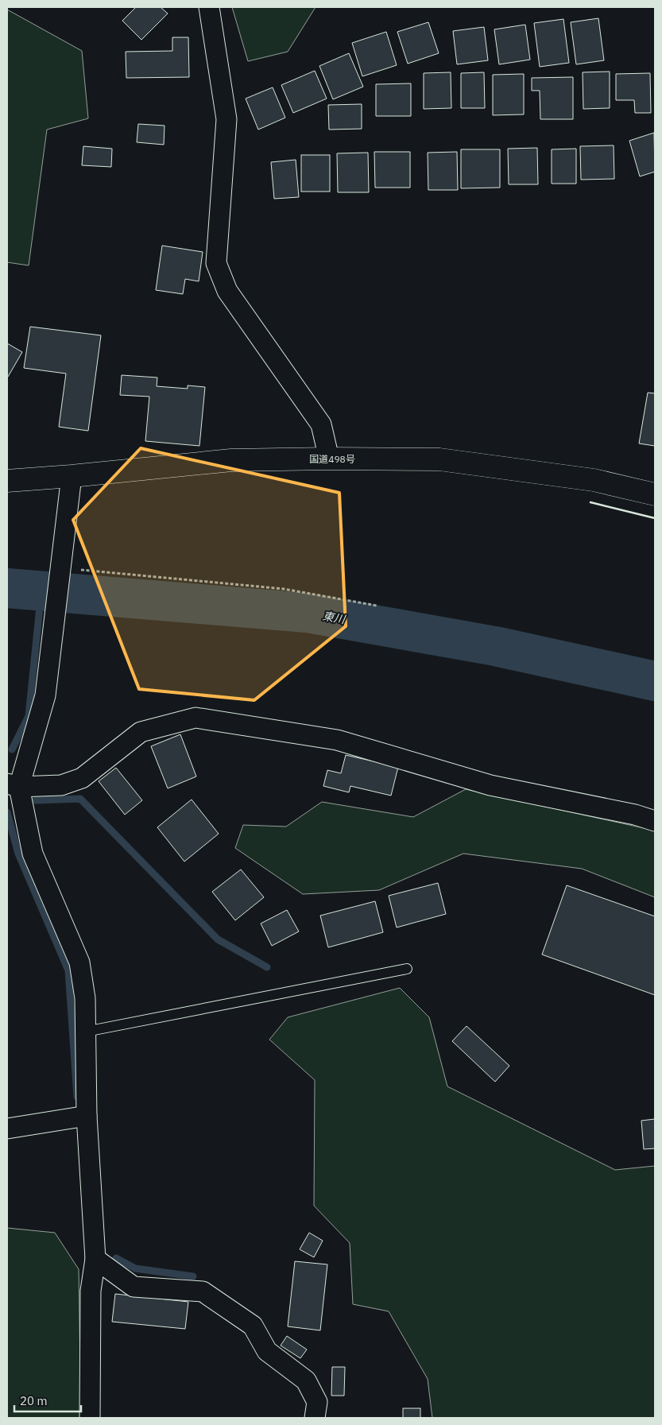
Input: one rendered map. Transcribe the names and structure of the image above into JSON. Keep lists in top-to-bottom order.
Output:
{
  "streets": {
    "highway": ["国道498号"]
  },
  "water": ["東川"],
  "scale_bar": "20 m"
}
